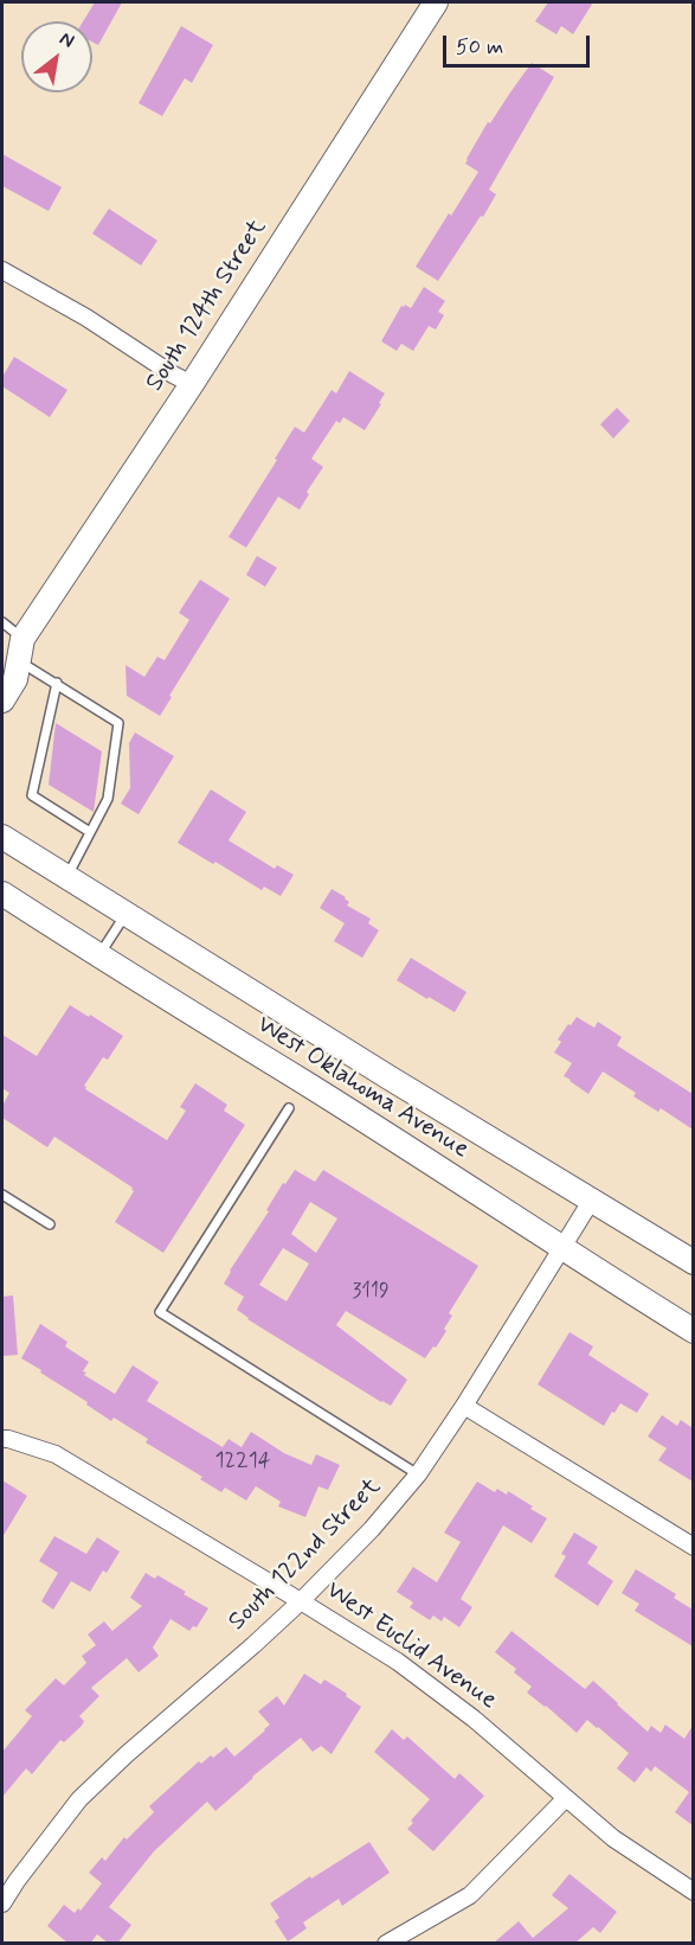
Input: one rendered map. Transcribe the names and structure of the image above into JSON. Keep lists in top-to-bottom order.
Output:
{
  "streets": {
    "main road": ["South 124th Street", "West Oklahoma Avenue"],
    "street": ["South 122nd Street", "West Euclid Avenue"]
  },
  "crossings": [
    ["West Oklahoma Avenue", "South 122nd Street"],
    ["South 122nd Street", "West Euclid Avenue"]
  ],
  "house_numbers": ["3119", "12214"],
  "scale_bar": "50 m",
  "north": "top right"
}
